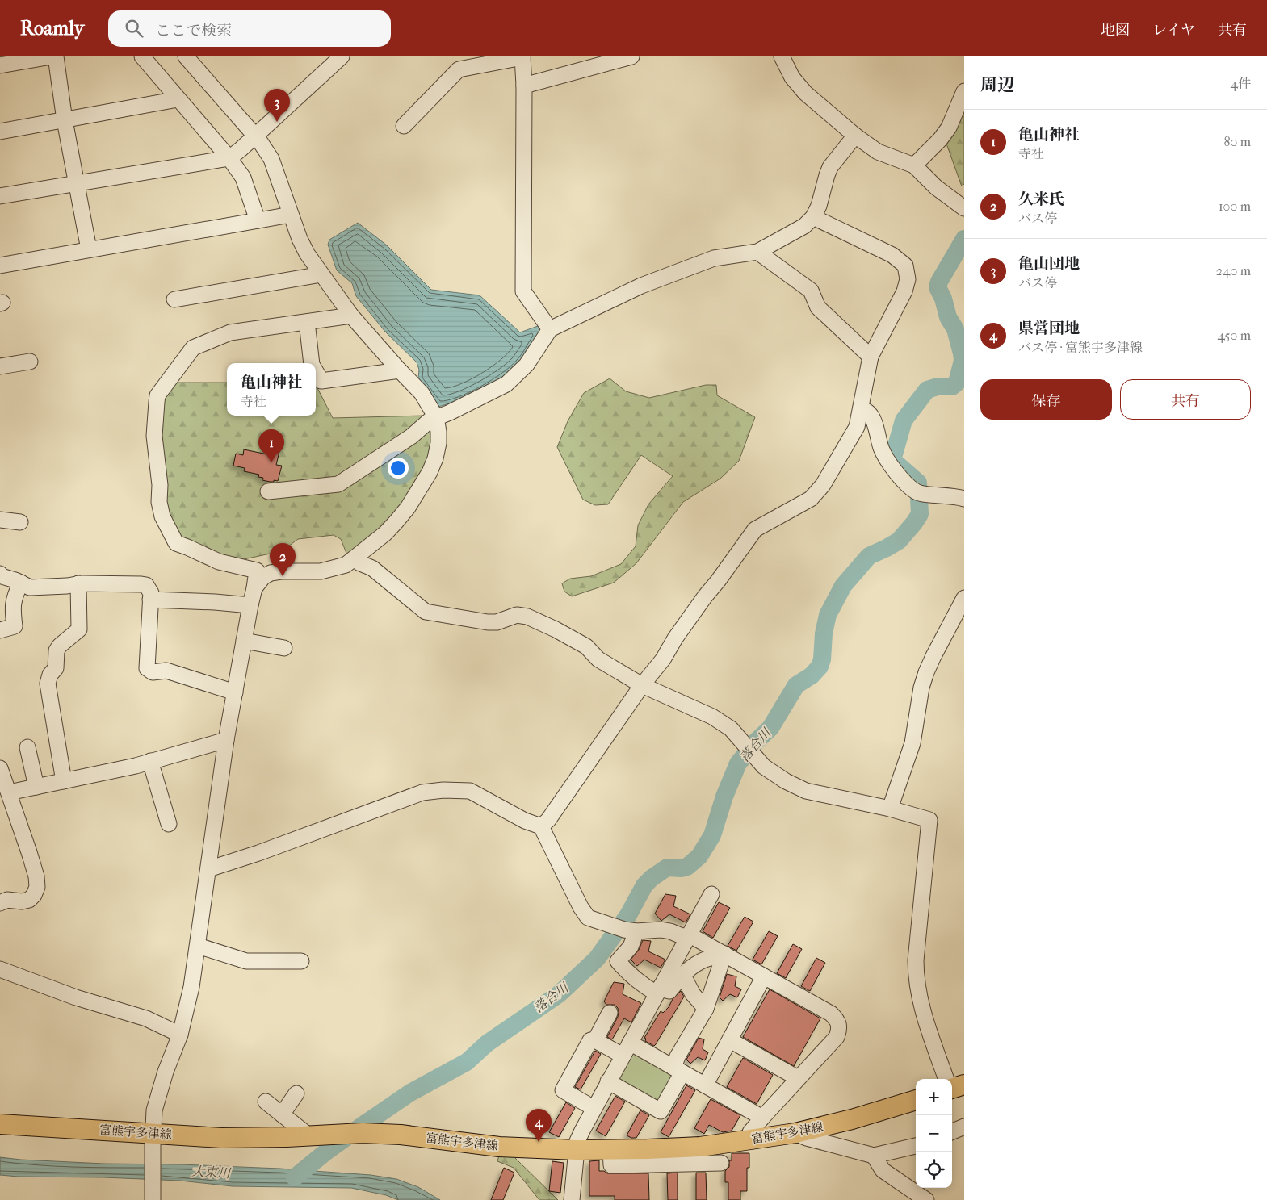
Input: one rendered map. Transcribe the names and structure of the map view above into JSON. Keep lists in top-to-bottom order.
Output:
{
  "streets": {
    "main road": ["富熊宇多津線"]
  },
  "water": ["落合川", "大束川"],
  "page": {
    "header": "Roamly",
    "search": "ここで検索",
    "nav": ["地図", "レイヤ", "共有"],
    "heading": ["周辺", "4件"],
    "pins": [
      "3",
      "1",
      "2",
      "4"
    ],
    "list": [
      {
        "mark": "1",
        "name": "亀山神社",
        "note": "寺社",
        "value": "80 m"
      },
      {
        "mark": "2",
        "name": "久米氏",
        "note": "バス停",
        "value": "100 m"
      },
      {
        "mark": "3",
        "name": "亀山団地",
        "note": "バス停",
        "value": "240 m"
      },
      {
        "mark": "4",
        "name": "県営団地",
        "note": "バス停 · 富熊宇多津線",
        "value": "450 m"
      }
    ],
    "popup": ["亀山神社", "寺社"],
    "buttons": ["保存", "共有"],
    "map_buttons": ["+", "−"]
  }
}
